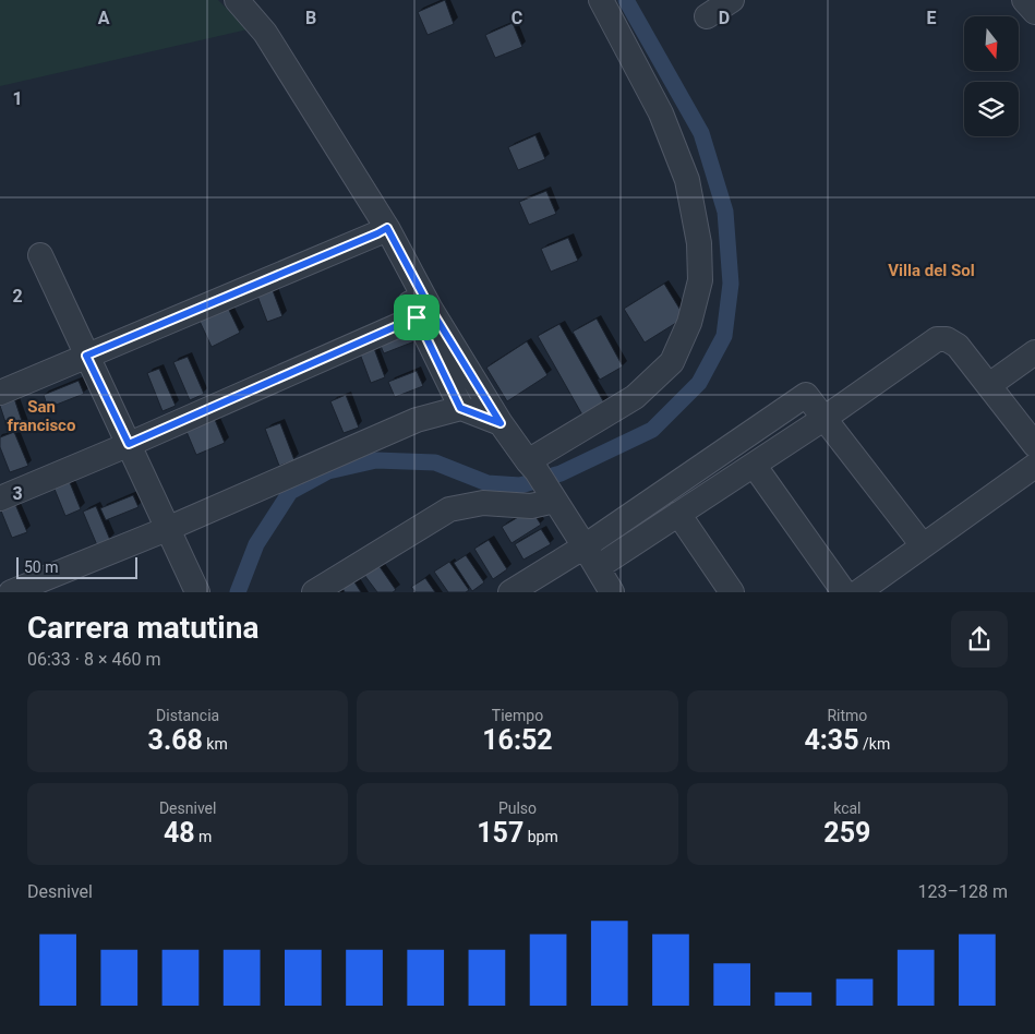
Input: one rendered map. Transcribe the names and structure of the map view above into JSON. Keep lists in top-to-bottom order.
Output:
{
  "districts": ["Villa del Sol", "San francisco"],
  "scale_bar": "50 m",
  "north": "bottom",
  "page": {
    "scale": "50 m",
    "heading": ["Carrera matutina", "06:33 · 8 × 460 m"],
    "stats": [
      ["Distancia", "3.68 km"],
      ["Tiempo", "16:52"],
      ["Ritmo", "4:35 /km"],
      ["Desnivel", "48 m"],
      ["Pulso", "157 bpm"],
      ["kcal", "259"]
    ],
    "chart": ["Desnivel", "123–128 m"]
  },
  "grid": {
    "columns": [
      "A",
      "B",
      "C",
      "D",
      "E"
    ],
    "rows": ["1", "2", "3"]
  }
}
